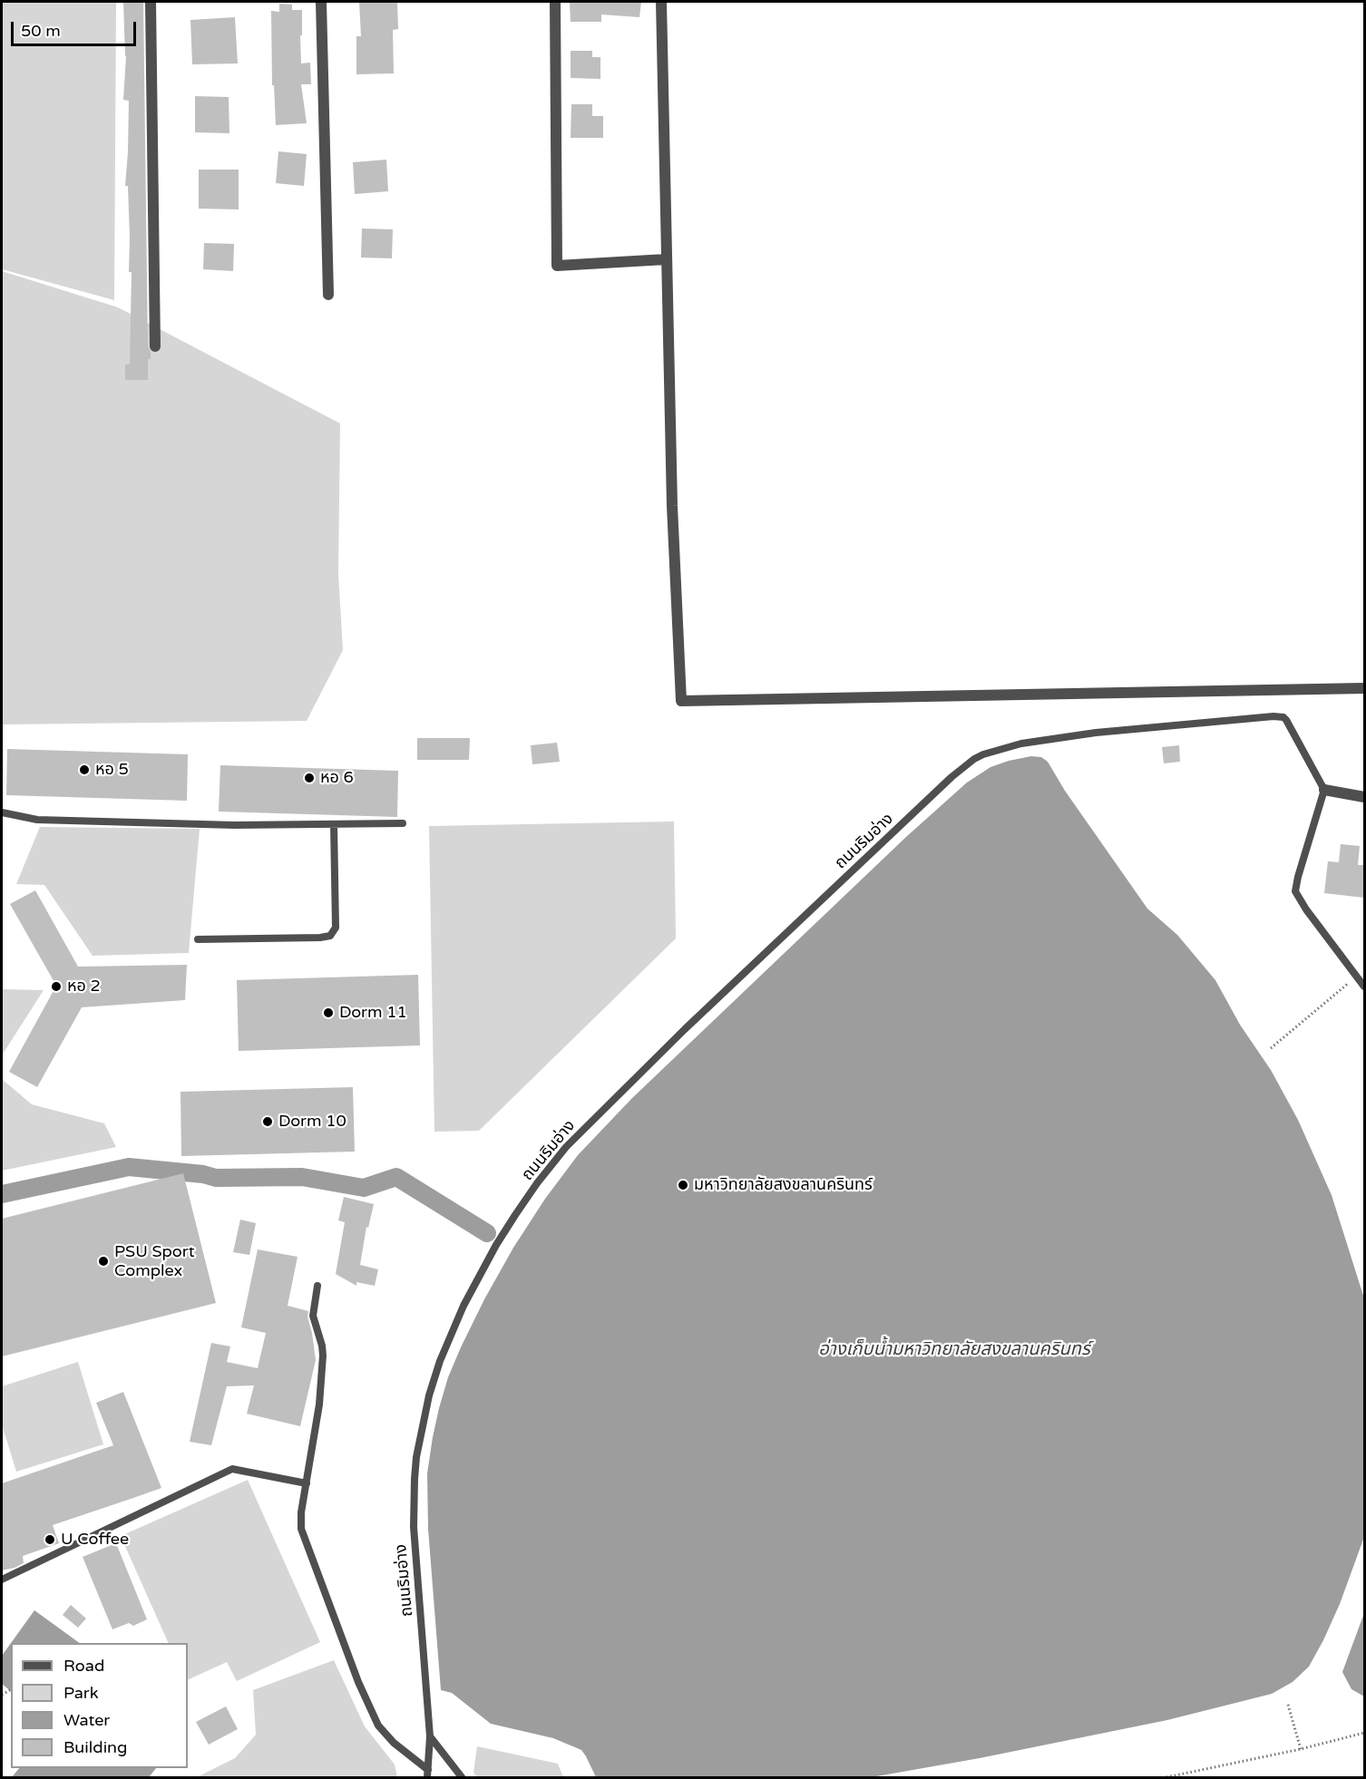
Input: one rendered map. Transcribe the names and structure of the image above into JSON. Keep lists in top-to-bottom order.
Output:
{
  "streets": {
    "lane": ["ถนนริมอ่าง"]
  },
  "water": ["อ่างเก็บน้ำมหาวิทยาลัยสงขลานครินทร์"],
  "places": [
    "หอ 5",
    "หอ 6",
    "หอ 2",
    "Dorm 11",
    "Dorm 10",
    "มหาวิทยาลัยสงขลานครินทร์",
    "PSU Sport Complex",
    "U Coffee"
  ],
  "legend": [
    "Road",
    "Park",
    "Water",
    "Building"
  ],
  "scale_bar": "50 m"
}
